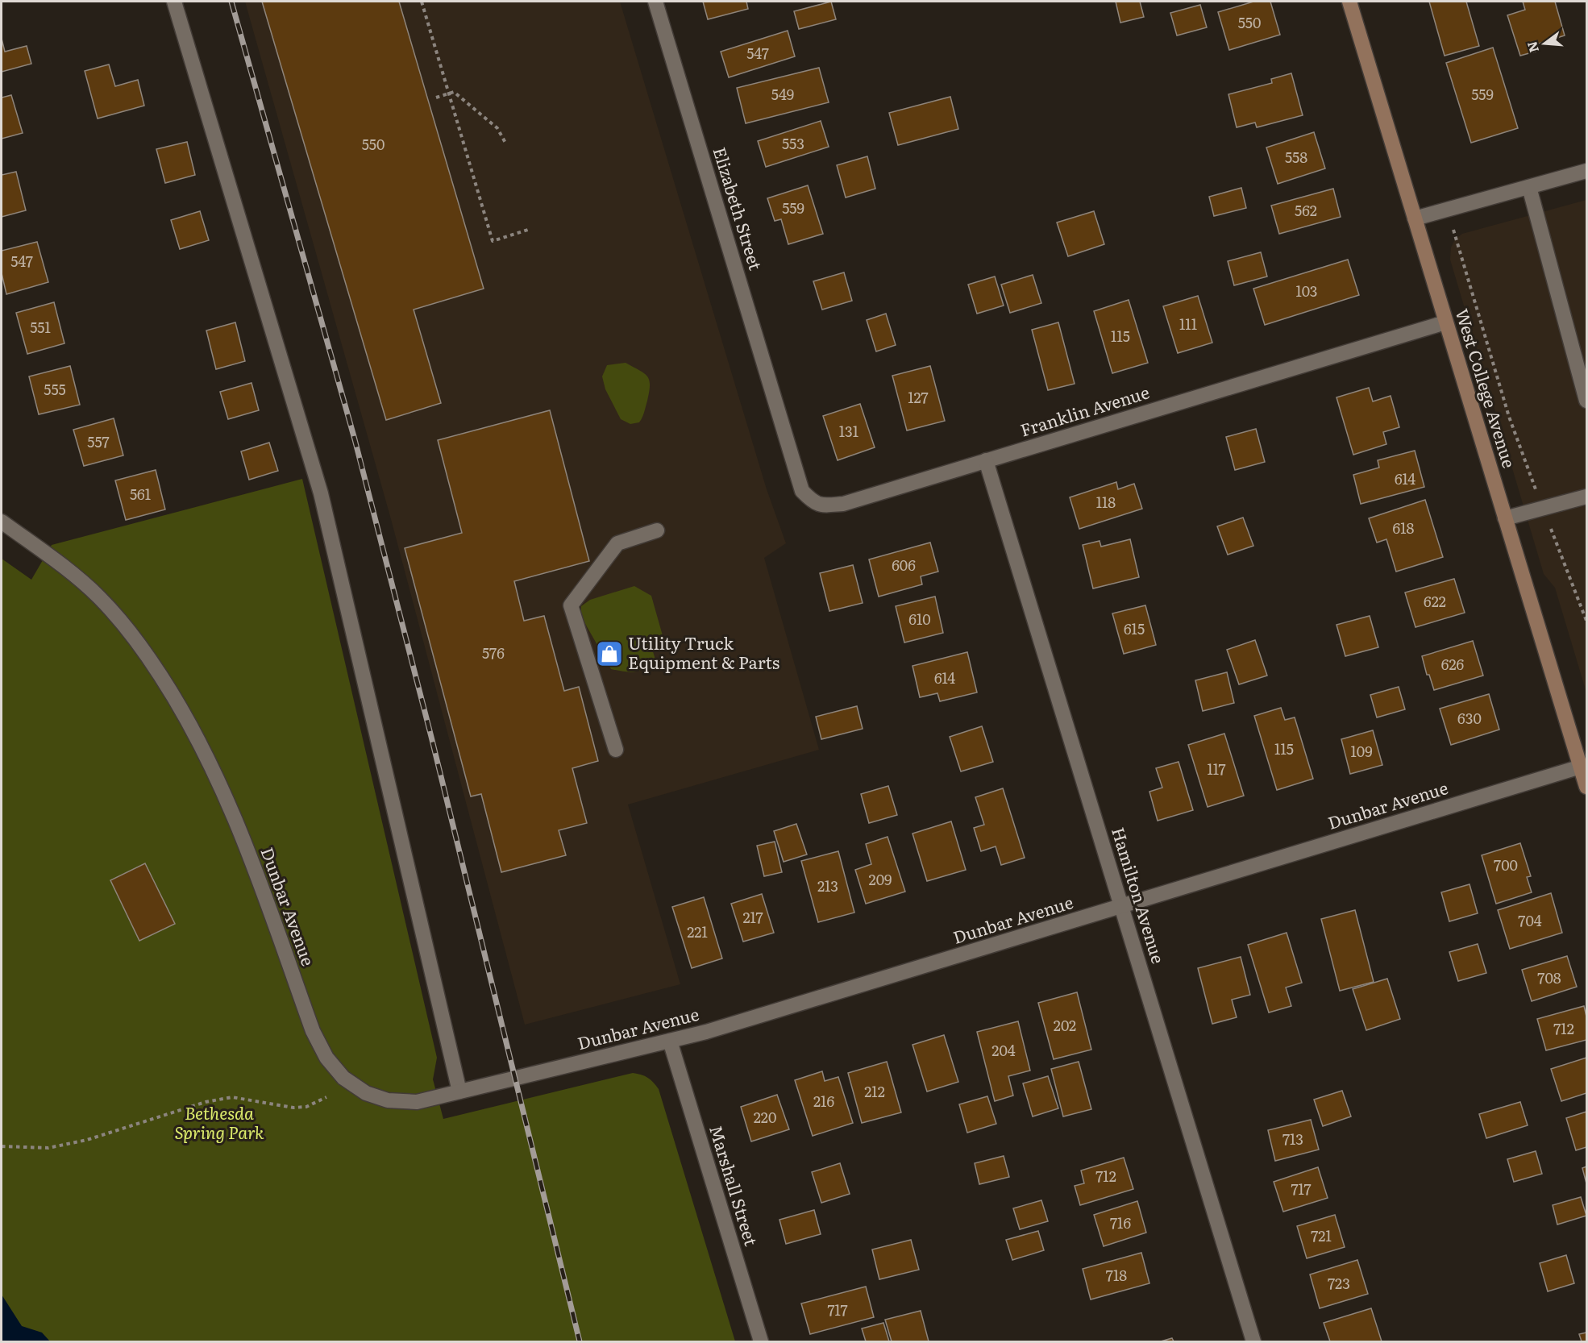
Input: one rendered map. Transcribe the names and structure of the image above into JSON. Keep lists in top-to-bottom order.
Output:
{
  "streets": {
    "street": [
      "Elizabeth Street",
      "West College Avenue",
      "Franklin Avenue",
      "Dunbar Avenue",
      "Hamilton Avenue",
      "Marshall Street"
    ]
  },
  "crossings": [
    ["Elizabeth Street", "Franklin Avenue"],
    ["West College Avenue", "Franklin Avenue"],
    ["West College Avenue", "Dunbar Avenue"],
    ["Franklin Avenue", "Hamilton Avenue"],
    ["Dunbar Avenue", "Hamilton Avenue"],
    ["Dunbar Avenue", "Marshall Street"]
  ],
  "parks": ["Bethesda Spring Park"],
  "places": {
    "shop": ["Utility Truck Equipment & Parts"]
  },
  "house_numbers": [
    "550",
    "547",
    "549",
    "559",
    "553",
    "550",
    "558",
    "559",
    "562",
    "547",
    "103",
    "111",
    "551",
    "115",
    "555",
    "127",
    "131",
    "557",
    "614",
    "561",
    "118",
    "618",
    "606",
    "622",
    "610",
    "615",
    "576",
    "626",
    "614",
    "630",
    "115",
    "109",
    "117",
    "700",
    "209",
    "213",
    "217",
    "704",
    "221",
    "708",
    "202",
    "712",
    "204",
    "212",
    "216",
    "220",
    "713",
    "712",
    "717",
    "716",
    "721",
    "718",
    "723",
    "717"
  ],
  "north": "left"
}
